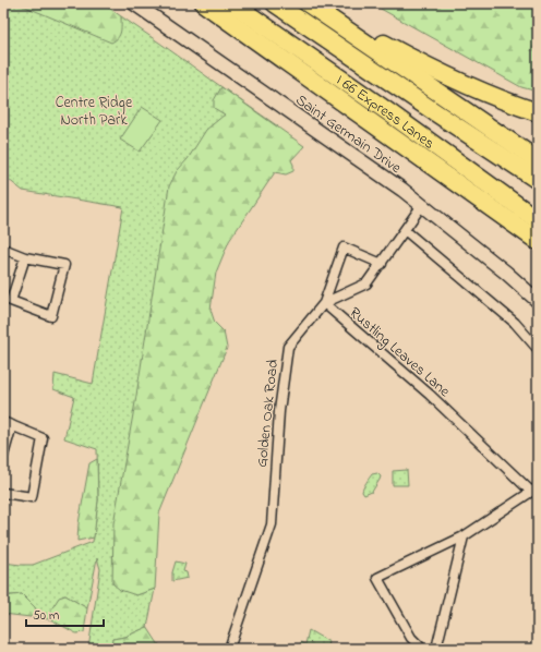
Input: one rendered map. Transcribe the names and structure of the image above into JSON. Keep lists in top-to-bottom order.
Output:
{
  "streets": {
    "highway": ["I 66 Express Lanes"],
    "street": ["Saint Germain Drive", "Rustling Leaves Lane", "Golden Oak Road"]
  },
  "crossings": [
    ["Saint Germain Drive", "Golden Oak Road"],
    ["Rustling Leaves Lane", "Golden Oak Road"]
  ],
  "parks": ["Centre Ridge North Park"],
  "scale_bar": "50 m"
}
